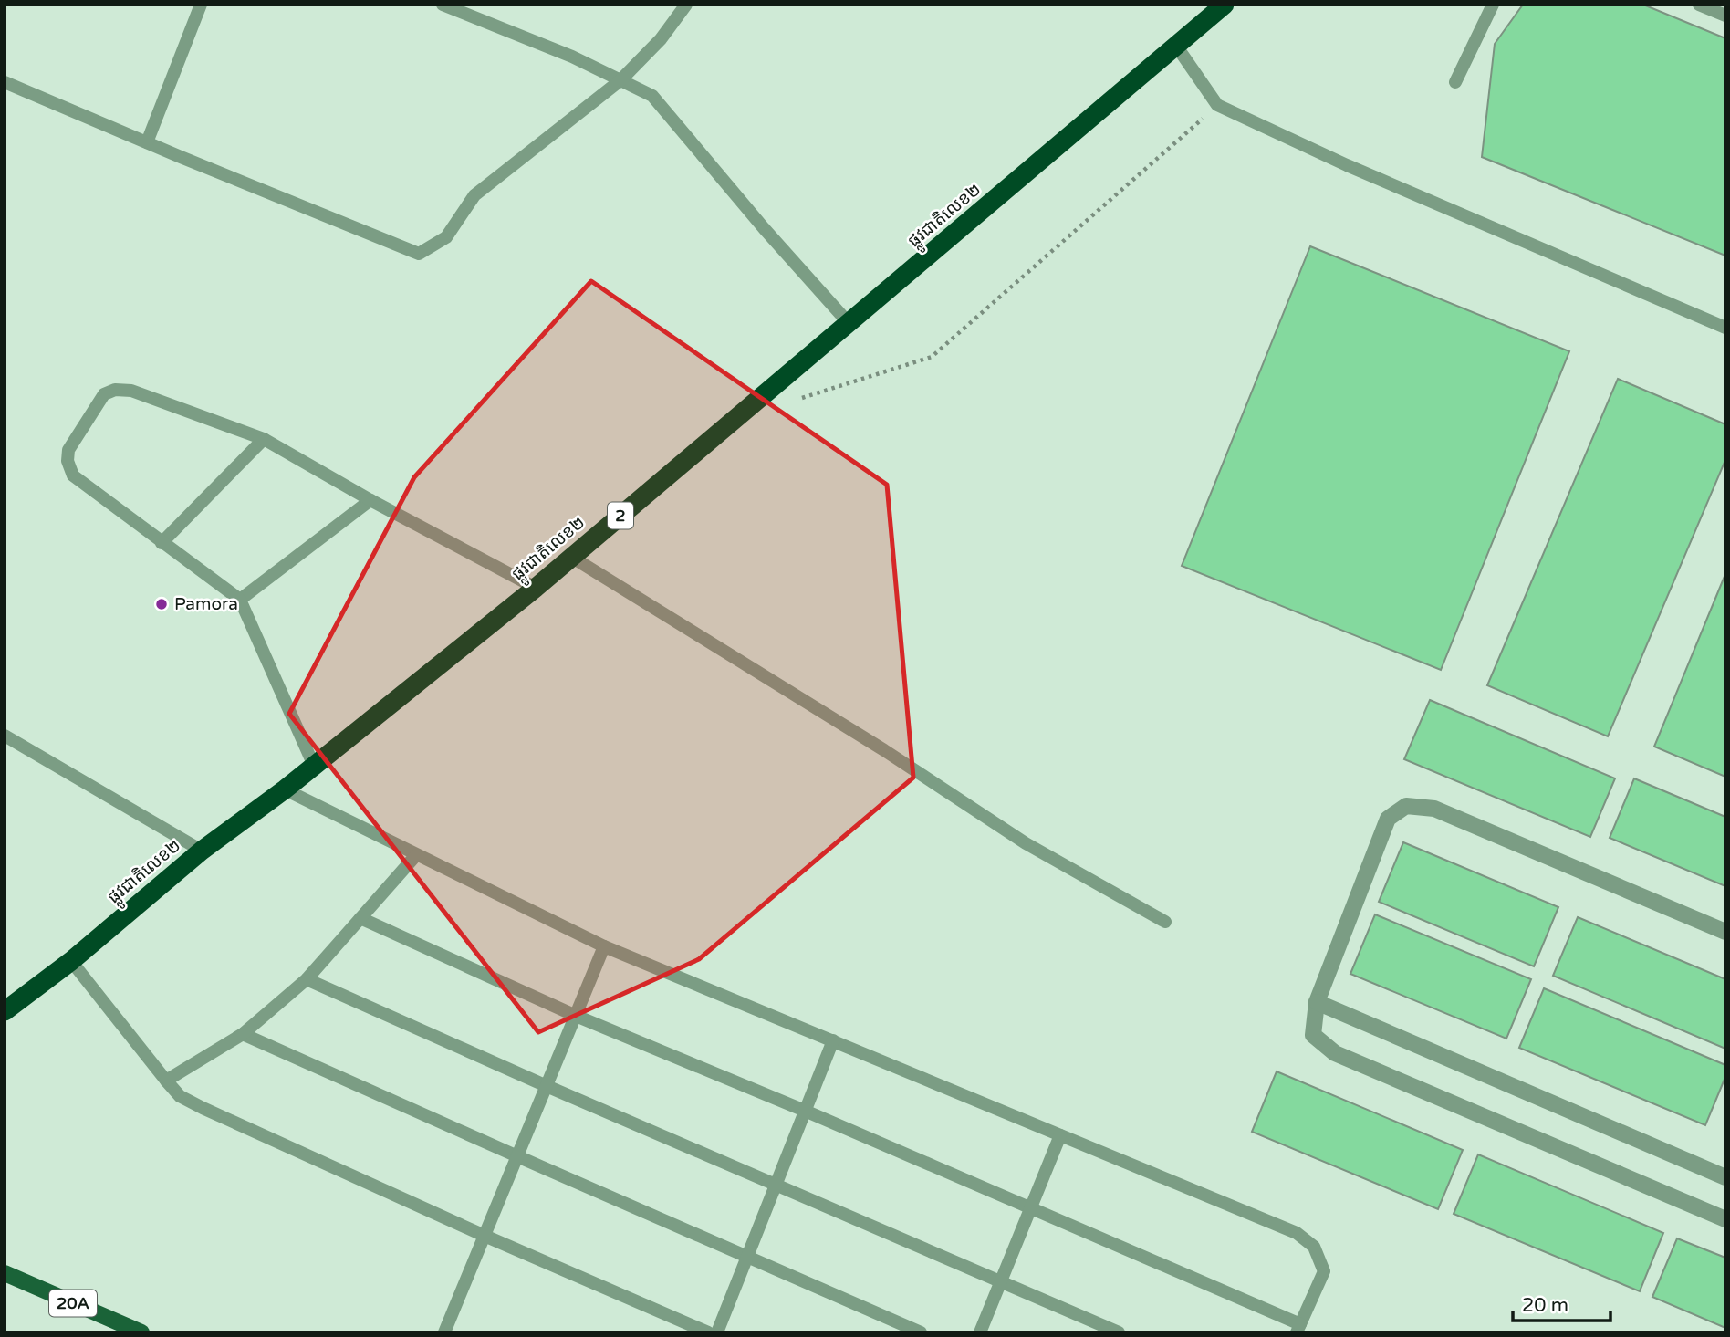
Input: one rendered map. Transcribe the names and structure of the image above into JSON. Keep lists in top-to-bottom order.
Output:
{
  "streets": {
    "highway": ["ផ្លូវជាតិលេខ២", "2"],
    "main road": ["20A"]
  },
  "places": ["Pamora"],
  "scale_bar": "20 m"
}
